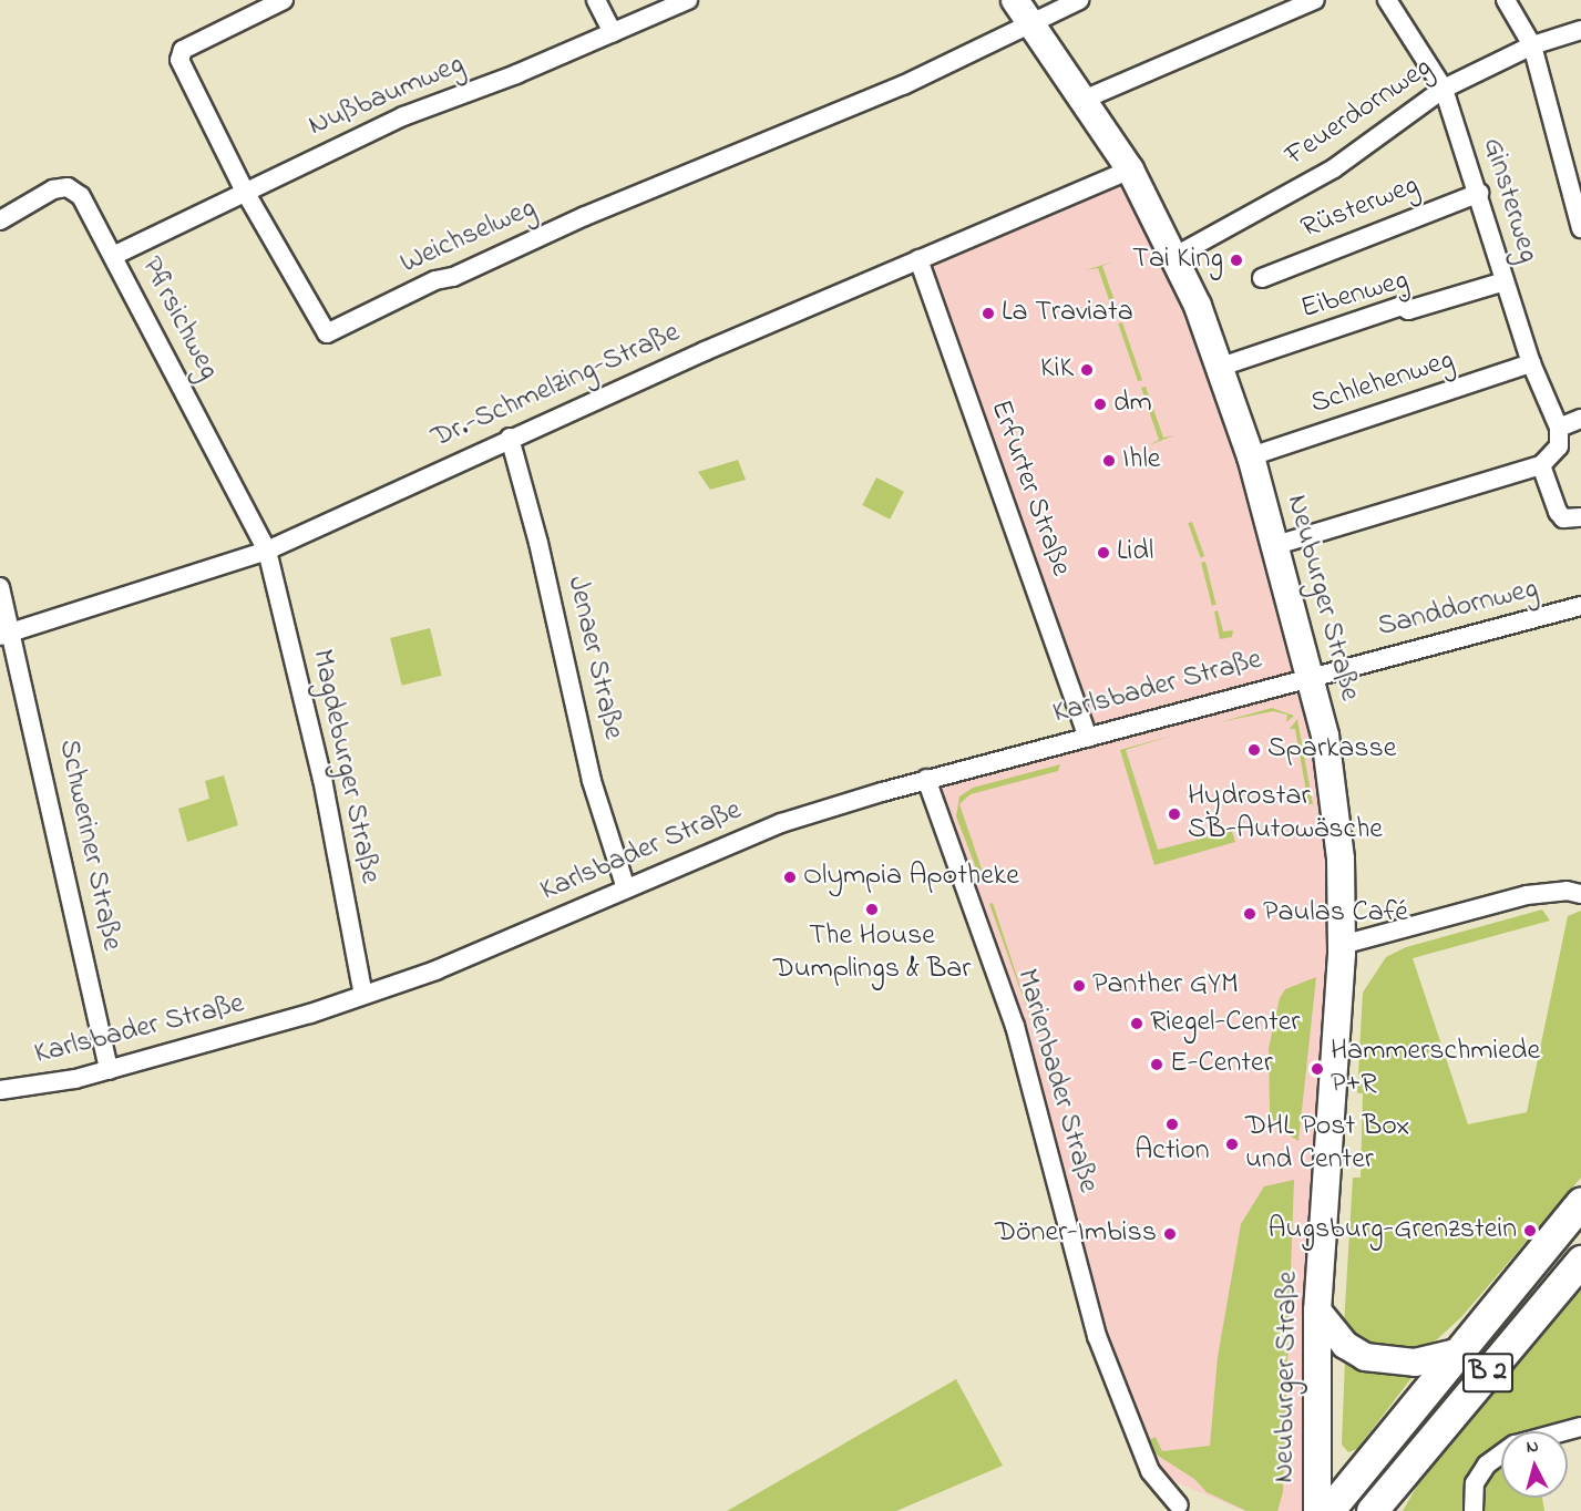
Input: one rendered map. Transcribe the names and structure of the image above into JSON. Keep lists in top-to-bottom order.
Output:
{
  "streets": {
    "main road": ["B 2"],
    "street": [
      "Nußbaumweg",
      "Feuerdornweg",
      "Ginsterweg",
      "Rüsterweg",
      "Weichselweg",
      "Eibenweg",
      "Pfirsichweg",
      "Schlehenweg",
      "Dr.-Schmelzing-Straße",
      "Erfurter Straße",
      "Neuburger Straße",
      "Sanddornweg",
      "Jenaer Straße",
      "Karlsbader Straße",
      "Magdeburger Straße",
      "Schweriner Straße",
      "Marienbader Straße"
    ]
  },
  "crossings": [
    ["Nußbaumweg", "Weichselweg"],
    ["Nußbaumweg", "Pfirsichweg"],
    ["Feuerdornweg", "Ginsterweg"],
    ["Feuerdornweg", "Neuburger Straße"],
    ["Ginsterweg", "Rüsterweg"],
    ["Ginsterweg", "Eibenweg"],
    ["Ginsterweg", "Schlehenweg"],
    ["Weichselweg", "Neuburger Straße"],
    ["Eibenweg", "Neuburger Straße"],
    ["Pfirsichweg", "Dr.-Schmelzing-Straße"],
    ["Pfirsichweg", "Magdeburger Straße"],
    ["Schlehenweg", "Neuburger Straße"],
    ["Dr.-Schmelzing-Straße", "Erfurter Straße"],
    ["Dr.-Schmelzing-Straße", "Neuburger Straße"],
    ["Dr.-Schmelzing-Straße", "Jenaer Straße"],
    ["Dr.-Schmelzing-Straße", "Magdeburger Straße"],
    ["Dr.-Schmelzing-Straße", "Schweriner Straße"],
    ["Erfurter Straße", "Karlsbader Straße"],
    ["Neuburger Straße", "Sanddornweg"],
    ["Neuburger Straße", "Karlsbader Straße"],
    ["Sanddornweg", "Karlsbader Straße"],
    ["Jenaer Straße", "Karlsbader Straße"],
    ["Karlsbader Straße", "Magdeburger Straße"],
    ["Karlsbader Straße", "Schweriner Straße"],
    ["Karlsbader Straße", "Marienbader Straße"]
  ],
  "places": [
    "Tai King",
    "La Traviata",
    "KiK",
    "dm",
    "Ihle",
    "Lidl",
    "Sparkasse",
    "Hydrostar SB-Autowäsche",
    "Olympia Apotheke",
    "The House Dumplings & Bar",
    "Paulas Café",
    "Panther GYM",
    "Riegel-Center",
    "E-Center",
    "Hammerschmiede P+R",
    "Action",
    "DHL Post Box und Center",
    "Augsburg-Grenzstein",
    "Döner-Imbiss"
  ],
  "north": "top"
}
